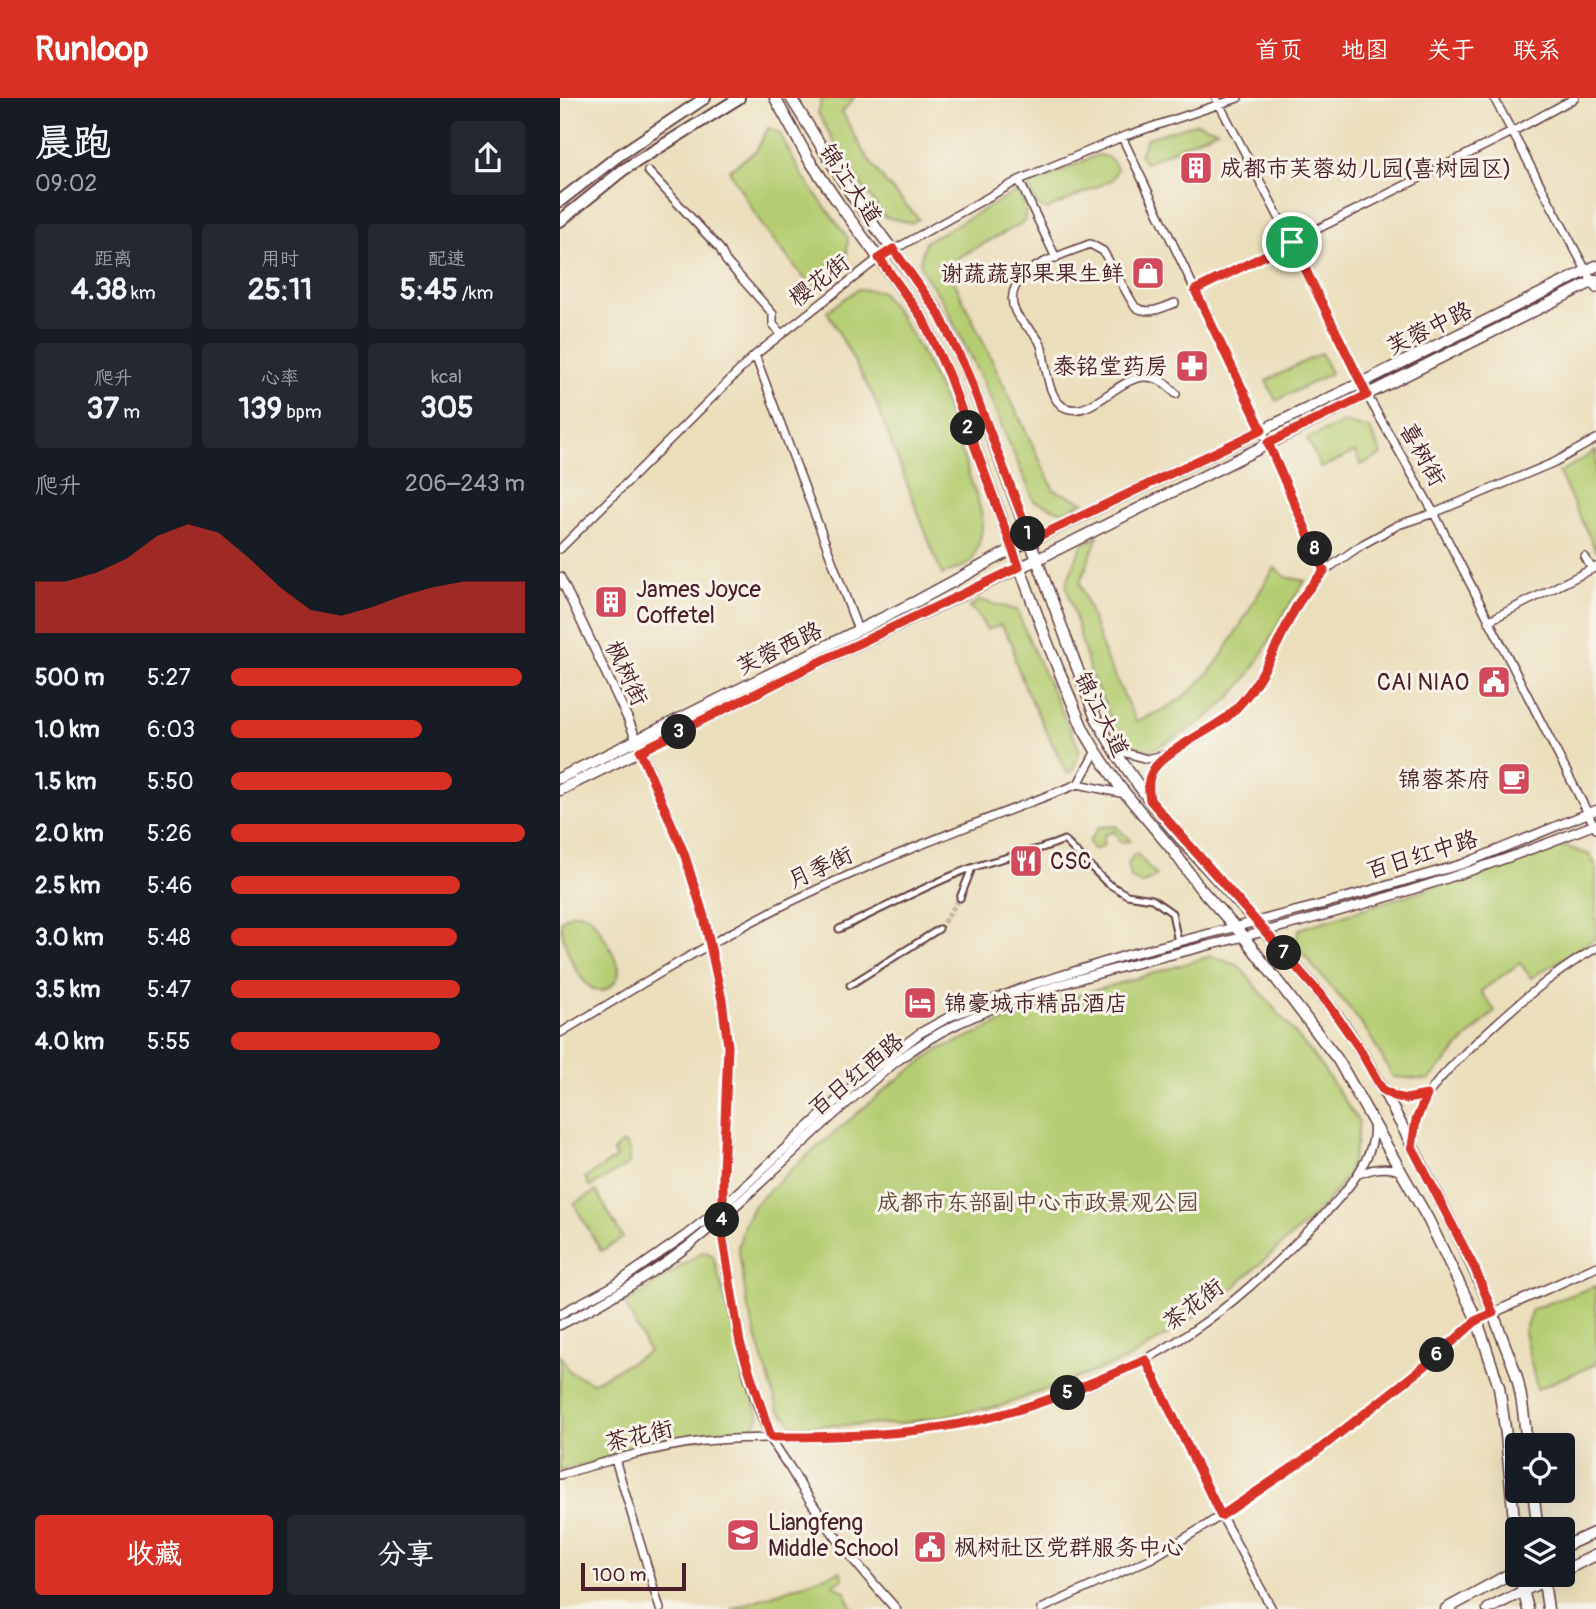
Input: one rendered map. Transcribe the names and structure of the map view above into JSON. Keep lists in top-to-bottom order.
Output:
{
  "streets": {
    "main road": ["锦江大道", "芙蓉中路", "芙蓉西路"],
    "street": [
      "樱花街",
      "喜树街",
      "枫树街",
      "百日红中路",
      "月季街",
      "百日红西路",
      "茶花街"
    ]
  },
  "crossings": [
    ["锦江大道", "樱花街"],
    ["锦江大道", "芙蓉中路"],
    ["锦江大道", "芙蓉西路"],
    ["锦江大道", "百日红中路"],
    ["锦江大道", "百日红西路"],
    ["锦江大道", "茶花街"],
    ["樱花街", "喜树街"],
    ["芙蓉中路", "喜树街"],
    ["芙蓉中路", "芙蓉西路"],
    ["喜树街", "百日红中路"],
    ["芙蓉西路", "枫树街"],
    ["枫树街", "月季街"],
    ["枫树街", "百日红西路"],
    ["枫树街", "茶花街"],
    ["百日红中路", "百日红西路"]
  ],
  "parks": ["成都市东部副中心市政景观公园"],
  "places": {
    "building": ["成都市芙蓉幼儿园(喜树园区)", "James Joyce Coffetel"],
    "shop": ["谢蔬蔬郭果果生鲜"],
    "pharmacy": ["泰铭堂药房"],
    "public building": ["CAI NIAO", "枫树社区党群服务中心"],
    "cafe": ["锦蓉茶府"],
    "restaurant": ["CSC"],
    "hotel": ["锦豪城市精品酒店"],
    "school or university": ["Liangfeng Middle School"]
  },
  "scale_bar": "100 m",
  "page": {
    "header": "Runloop",
    "nav": [
      "首页",
      "地图",
      "关于",
      "联系"
    ],
    "heading": ["晨跑", "09:02"],
    "stats": [
      ["距离", "4.38 km"],
      ["用时", "25:11"],
      ["配速", "5:45 /km"],
      ["爬升", "37 m"],
      ["心率", "139 bpm"],
      ["kcal", "305"]
    ],
    "pins": [
      "2",
      "1",
      "8",
      "3",
      "7",
      "4",
      "6",
      "5"
    ],
    "chart": ["爬升", "206–243 m"],
    "list": [
      {
        "name": "500 m",
        "note": "5:27"
      },
      {
        "name": "1.0 km",
        "note": "6:03"
      },
      {
        "name": "1.5 km",
        "note": "5:50"
      },
      {
        "name": "2.0 km",
        "note": "5:26"
      },
      {
        "name": "2.5 km",
        "note": "5:46"
      },
      {
        "name": "3.0 km",
        "note": "5:48"
      },
      {
        "name": "3.5 km",
        "note": "5:47"
      },
      {
        "name": "4.0 km",
        "note": "5:55"
      }
    ],
    "buttons": ["收藏", "分享"],
    "scale": "100 m"
  }
}
